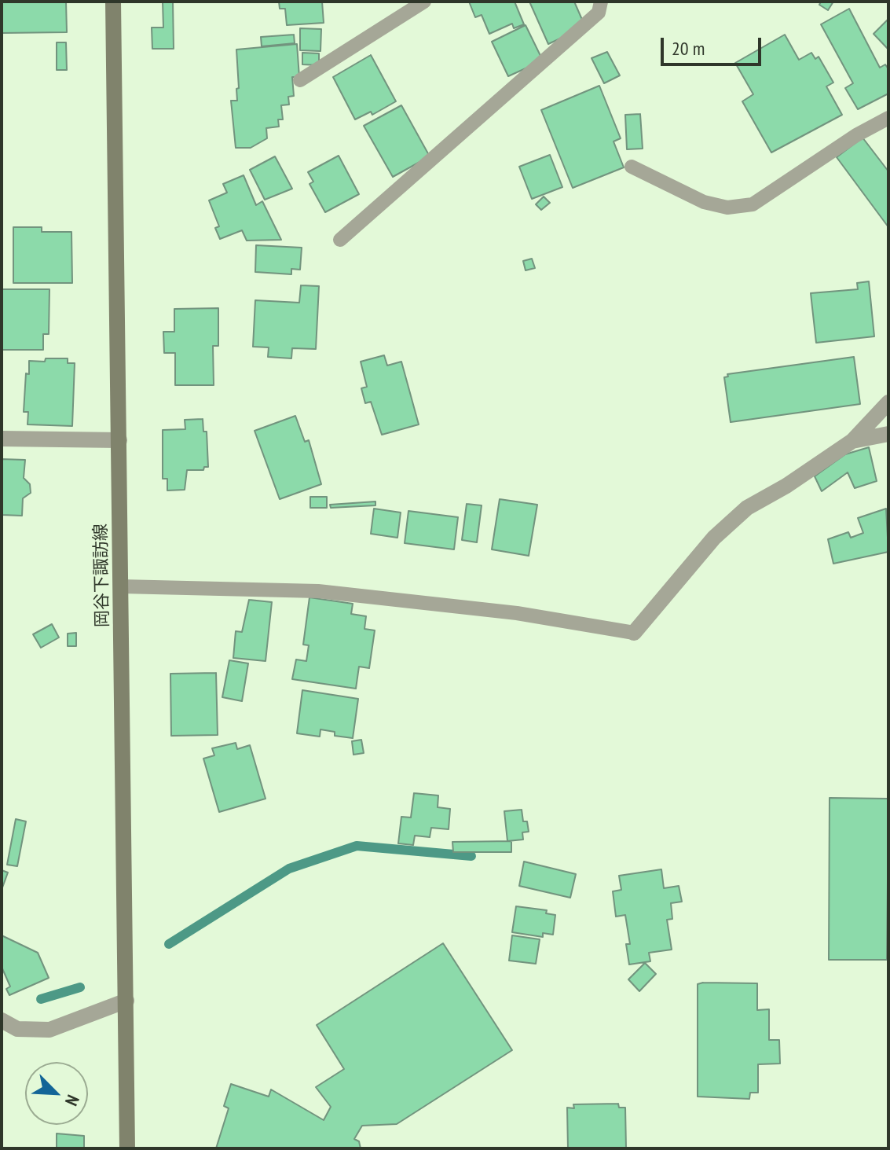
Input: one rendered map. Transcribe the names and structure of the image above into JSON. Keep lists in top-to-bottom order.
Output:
{
  "streets": {
    "main road": ["岡谷下諏訪線"]
  },
  "scale_bar": "20 m",
  "north": "bottom right"
}
